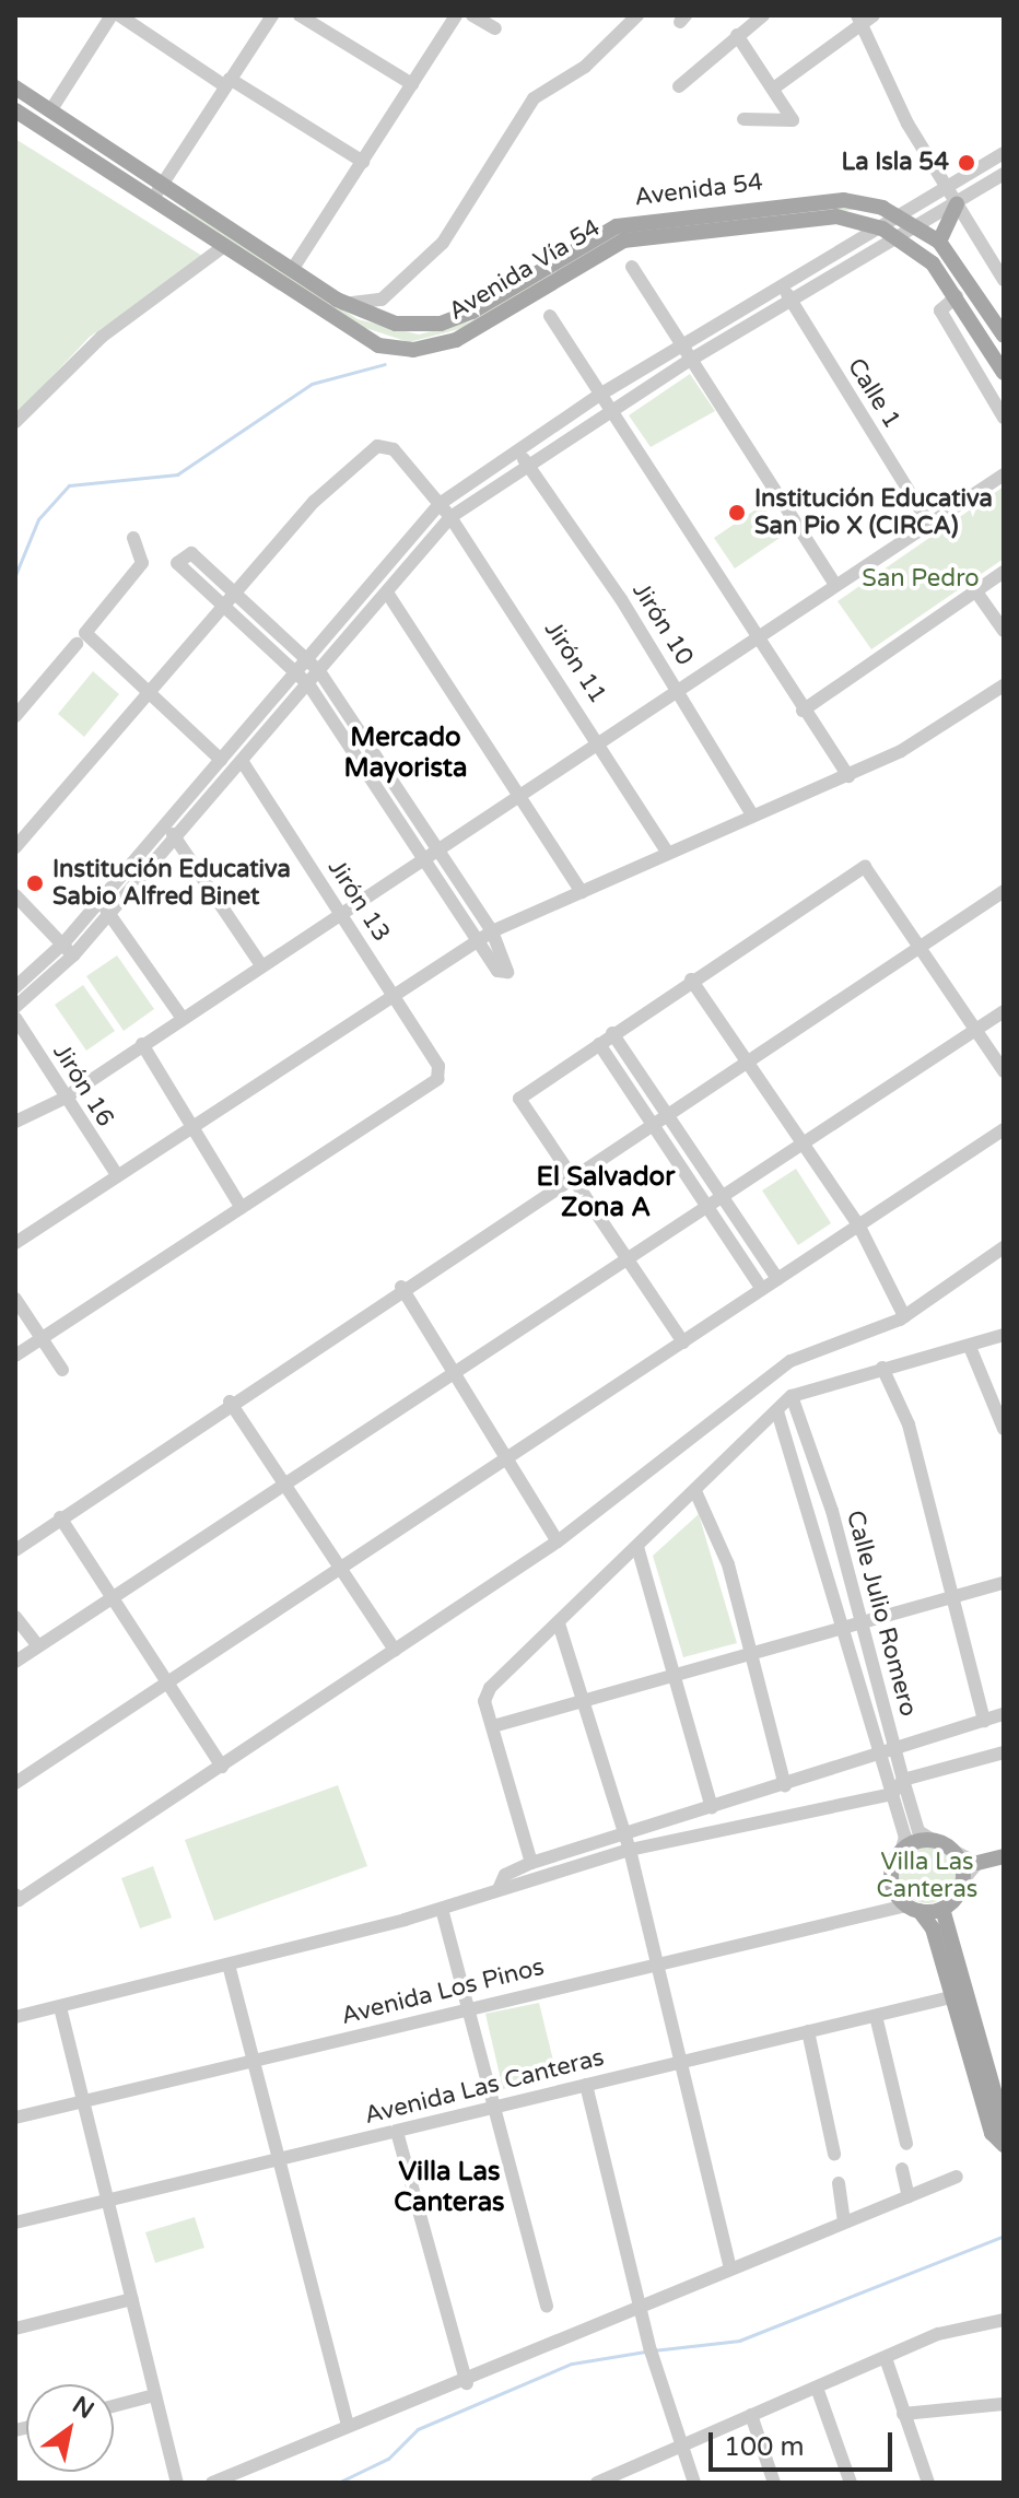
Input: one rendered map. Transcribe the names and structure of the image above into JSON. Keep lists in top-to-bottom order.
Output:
{
  "streets": {
    "main road": ["Avenida 54", "Avenida Vía 54"],
    "street": [
      "Calle 1",
      "Jirón 10",
      "Jirón 11",
      "Jirón 13",
      "Jirón 16",
      "Calle Julio Romero",
      "Avenida Los Pinos",
      "Avenida Las Canteras"
    ]
  },
  "crossings": [
    ["Calle Julio Romero", "Avenida Los Pinos"]
  ],
  "districts": ["Mercado Mayorista", "El Salvador Zona A", "Villa Las Canteras"],
  "parks": ["San Pedro", "Villa Las Canteras"],
  "places": ["La Isla 54", "Institución Educativa San Pio X (CIRCA)", "Institución Educativa Sabio Alfred Binet"],
  "scale_bar": "100 m",
  "north": "top right"
}
